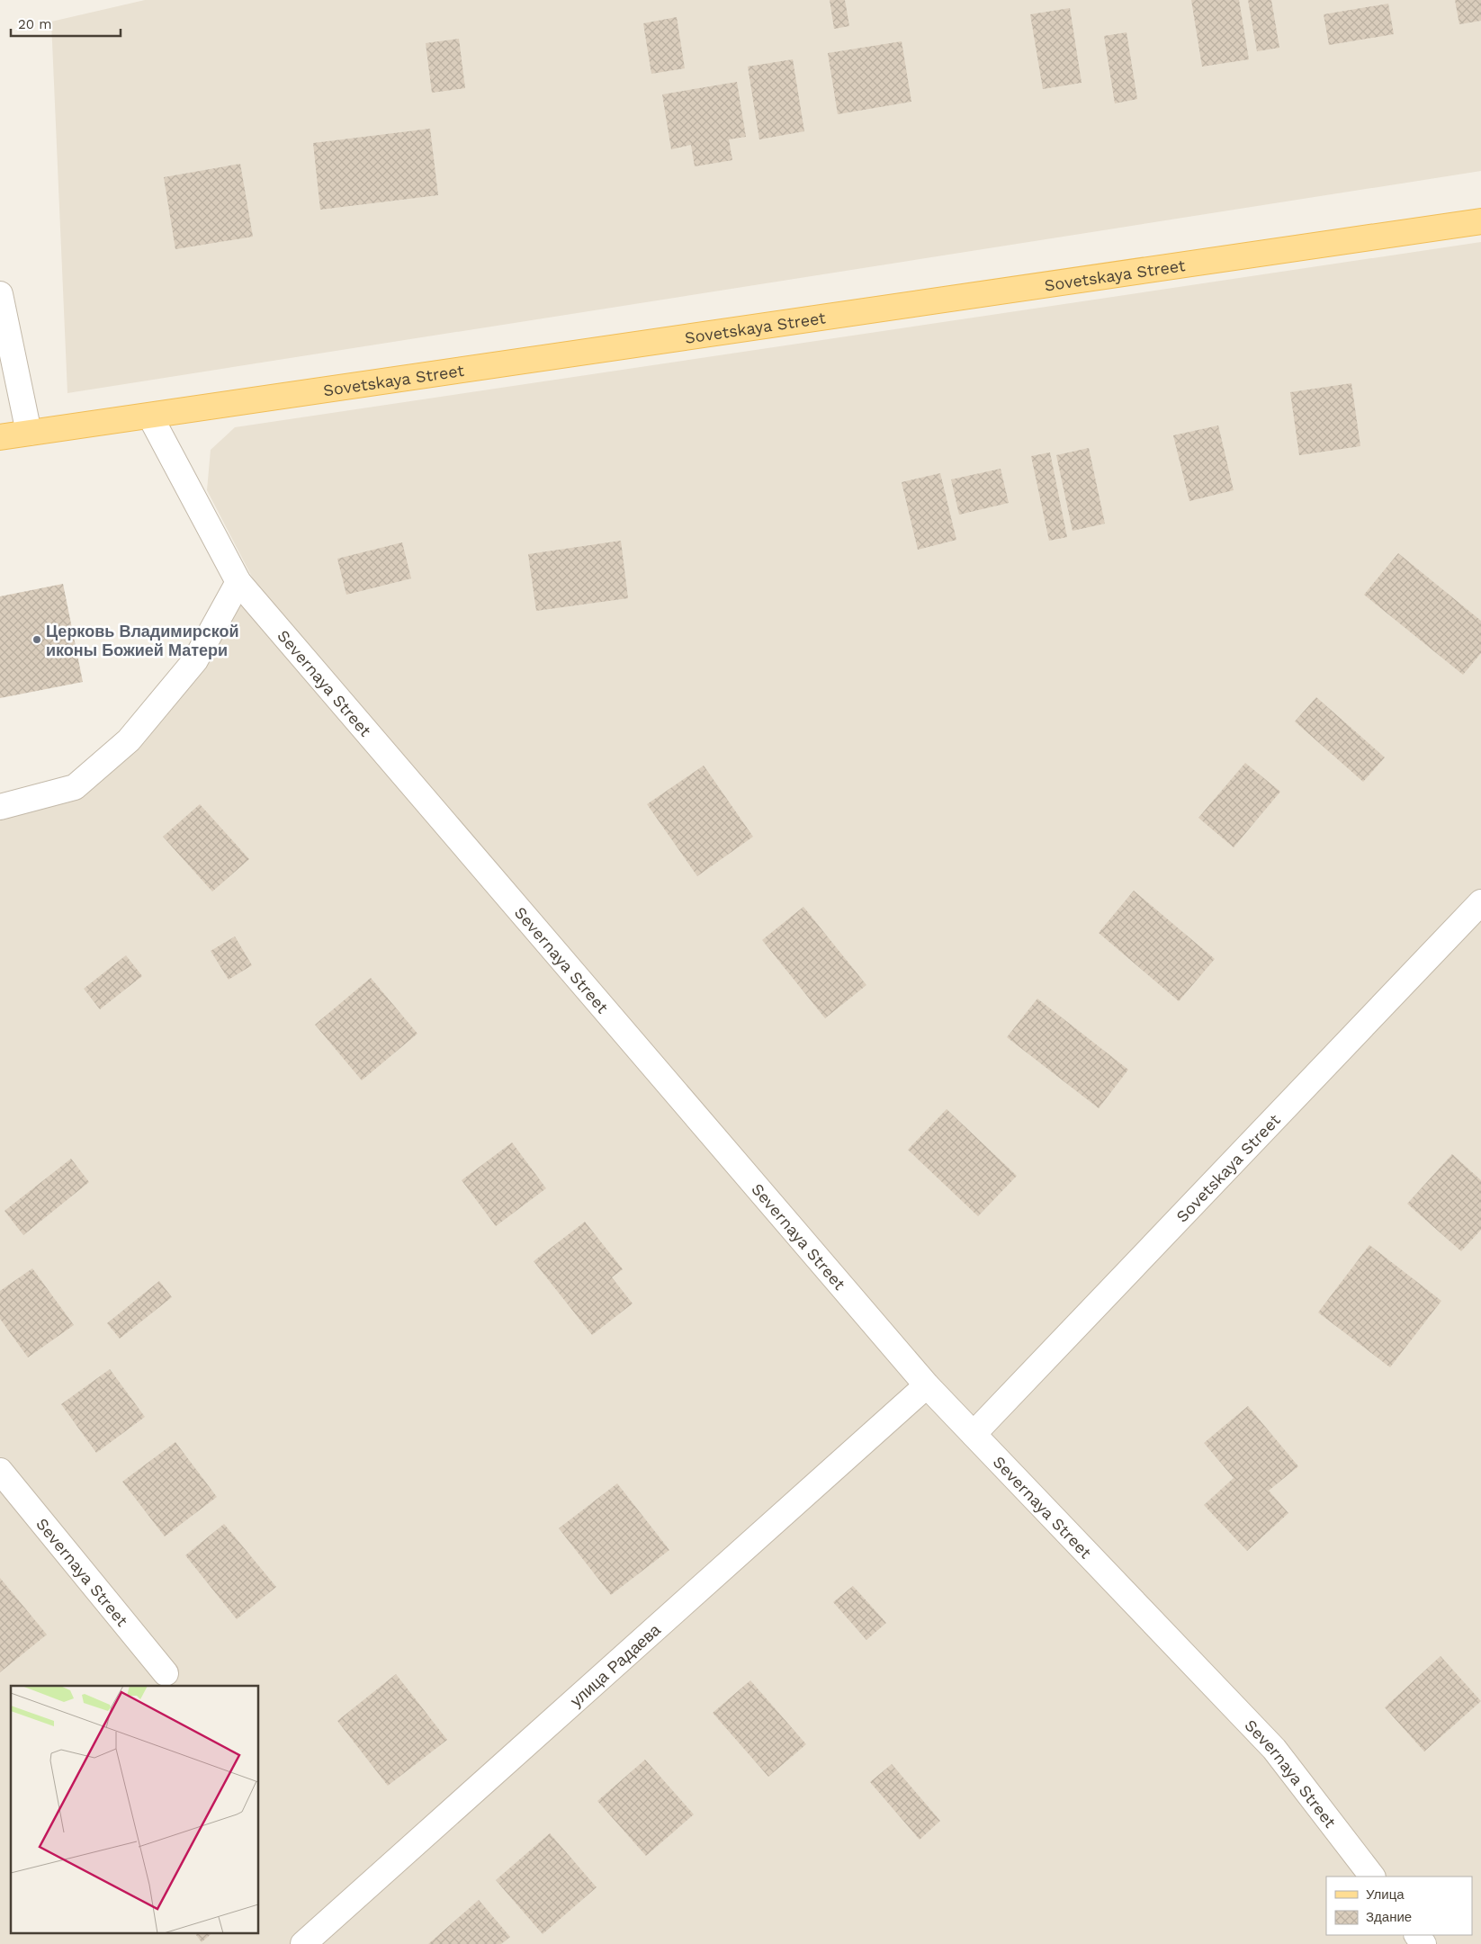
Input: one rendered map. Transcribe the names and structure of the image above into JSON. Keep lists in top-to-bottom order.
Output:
{
  "streets": {
    "main road": ["Sovetskaya Street"],
    "street": ["Severnaya Street", "улица Радаева"]
  },
  "crossings": [
    ["Sovetskaya Street", "Severnaya Street"],
    ["Severnaya Street", "улица Радаева"]
  ],
  "places": ["Церковь Владимирской иконы Божией Матери"],
  "legend": ["Улица", "Здание"],
  "scale_bar": "20 m"
}
